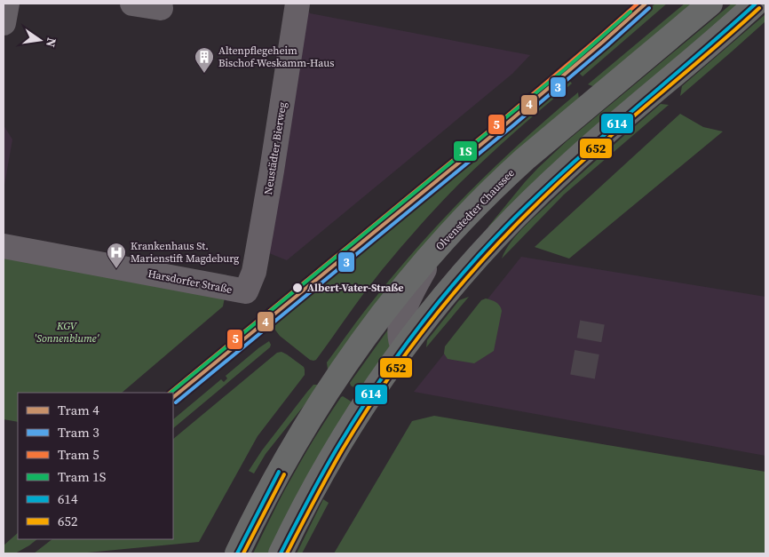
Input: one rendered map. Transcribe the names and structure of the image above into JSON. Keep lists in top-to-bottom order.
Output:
{
  "streets": {
    "main road": ["Olvenstedter Chaussee"],
    "street": ["Neustädter Bierweg", "Harsdorfer Straße"]
  },
  "crossings": [
    ["Neustädter Bierweg", "Harsdorfer Straße"]
  ],
  "parks": ["KGV 'Sonnenblume'"],
  "places": {
    "building": ["Altenpflegeheim Bischof-Weskamm-Haus"],
    "hospital": ["Krankenhaus St. Marienstift Magdeburg"],
    "other": ["Albert-Vater-Straße"]
  },
  "lines": [
    "tram line 4",
    "tram line 5",
    "transit line 614",
    "tram line 3",
    "transit line 652",
    "tram line 1S"
  ],
  "legend": [
    "Tram 4",
    "Tram 3",
    "Tram 5",
    "Tram 1S",
    "614",
    "652"
  ],
  "north": "right"
}
